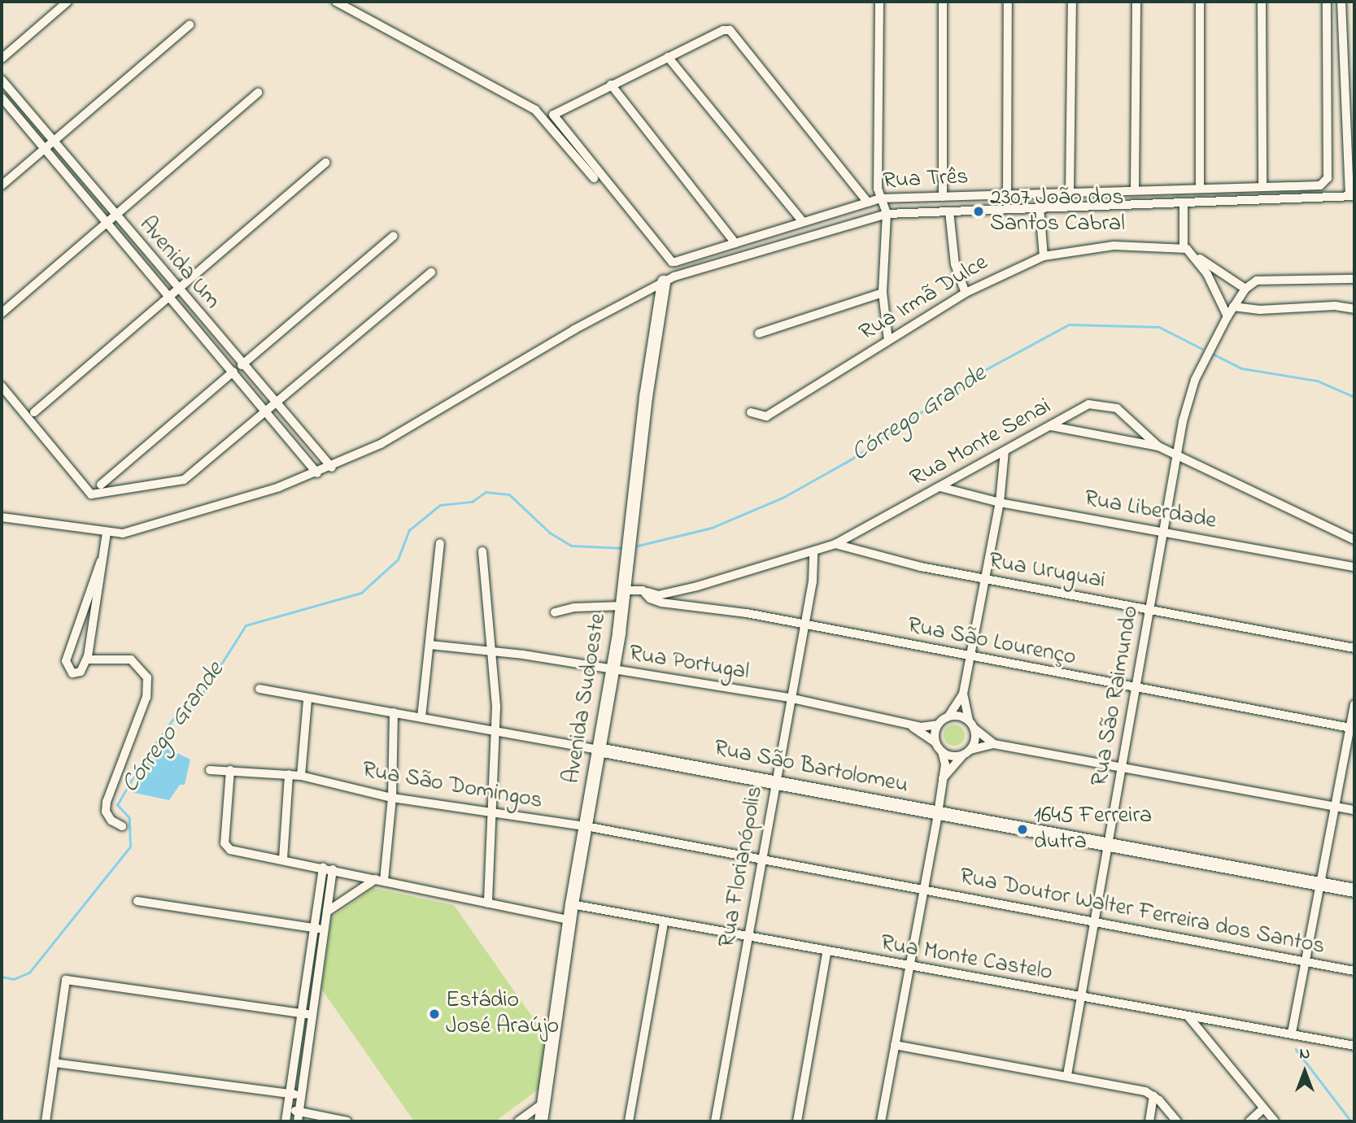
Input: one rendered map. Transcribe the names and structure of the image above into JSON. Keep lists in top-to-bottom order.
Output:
{
  "streets": {
    "street": [
      "Rua Três",
      "Avenida Um",
      "Rua Irmã Dulce",
      "Rua Monte Senai",
      "Rua Liberdade",
      "Rua Uruguai",
      "Rua São Lourenço",
      "Rua Portugal",
      "Rua São Raimundo",
      "Avenida Sudoeste",
      "Rua São Bartolomeu",
      "Rua São Domingos",
      "Rua Florianópolis",
      "Rua Doutor Walter Ferreira dos Santos",
      "Rua Monte Castelo"
    ]
  },
  "crossings": [
    ["Rua Monte Senai", "Rua Liberdade"],
    ["Rua Monte Senai", "Rua Uruguai"],
    ["Rua Monte Senai", "Rua Florianópolis"],
    ["Rua Liberdade", "Rua São Raimundo"],
    ["Rua Uruguai", "Rua São Raimundo"],
    ["Rua São Lourenço", "Rua São Raimundo"],
    ["Rua São Lourenço", "Avenida Sudoeste"],
    ["Rua São Lourenço", "Rua Florianópolis"],
    ["Rua Portugal", "Avenida Sudoeste"],
    ["Rua Portugal", "Rua Florianópolis"],
    ["Rua São Raimundo", "Rua São Bartolomeu"],
    ["Rua São Raimundo", "Rua Doutor Walter Ferreira dos Santos"],
    ["Rua São Raimundo", "Rua Monte Castelo"],
    ["Avenida Sudoeste", "Rua São Bartolomeu"],
    ["Avenida Sudoeste", "Rua São Domingos"],
    ["Avenida Sudoeste", "Rua Monte Castelo"],
    ["Rua São Bartolomeu", "Rua Florianópolis"],
    ["Rua São Domingos", "Rua Florianópolis"],
    ["Rua São Domingos", "Rua Doutor Walter Ferreira dos Santos"],
    ["Rua Florianópolis", "Rua Monte Castelo"]
  ],
  "water": ["Córrego Grande"],
  "places": ["2307 João dos Santos Cabral", "1645 Ferreira dutra", "Estádio José Araújo"],
  "north": "top"
}
